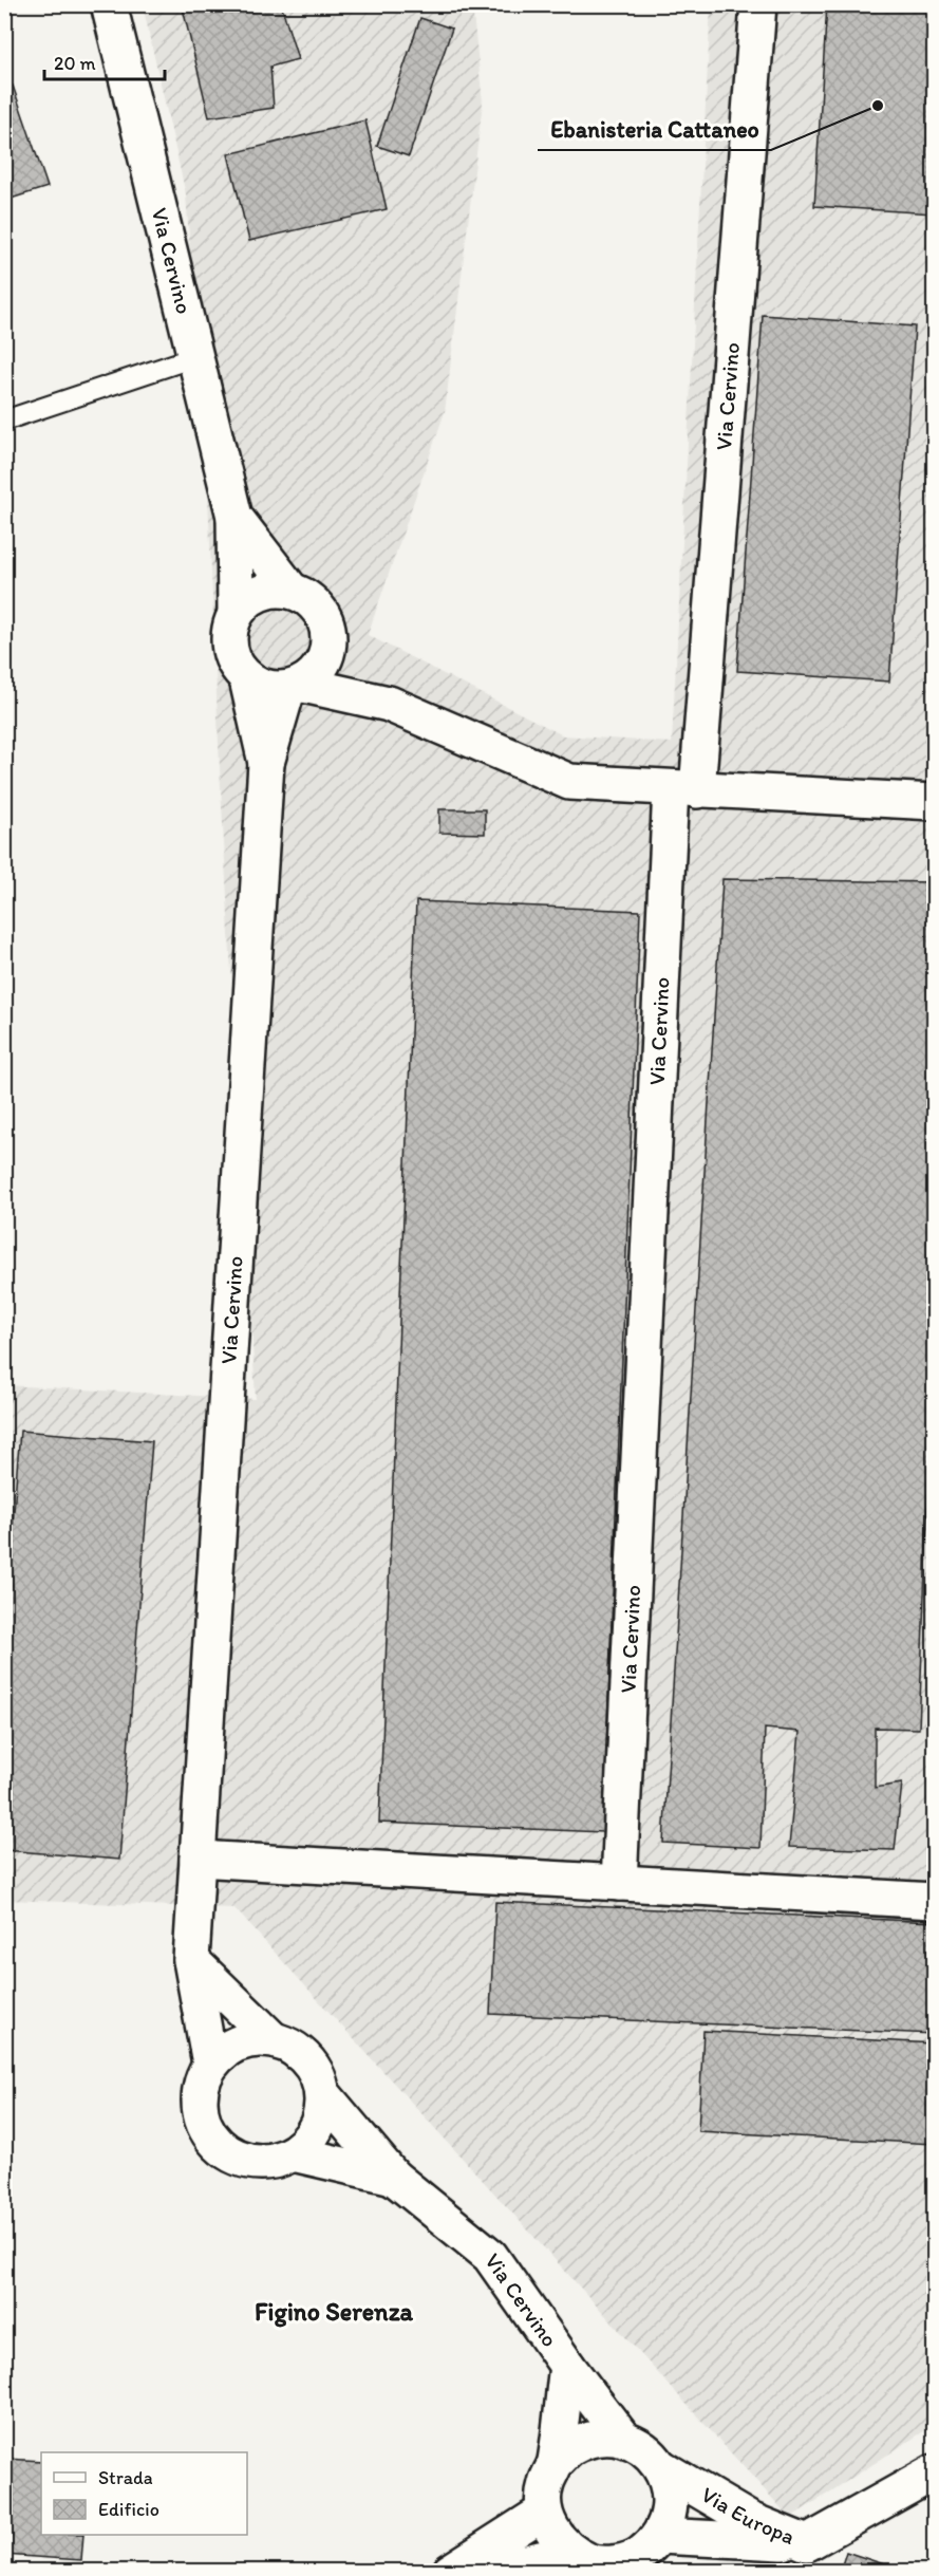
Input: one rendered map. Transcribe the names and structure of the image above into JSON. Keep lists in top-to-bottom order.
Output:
{
  "streets": {
    "street": ["Via Cervino", "Via Europa"]
  },
  "crossings": [
    ["Via Cervino", "Via Europa"]
  ],
  "districts": ["Figino Serenza"],
  "places": ["Ebanisteria Cattaneo"],
  "legend": ["Strada", "Edificio"],
  "scale_bar": "20 m"
}
